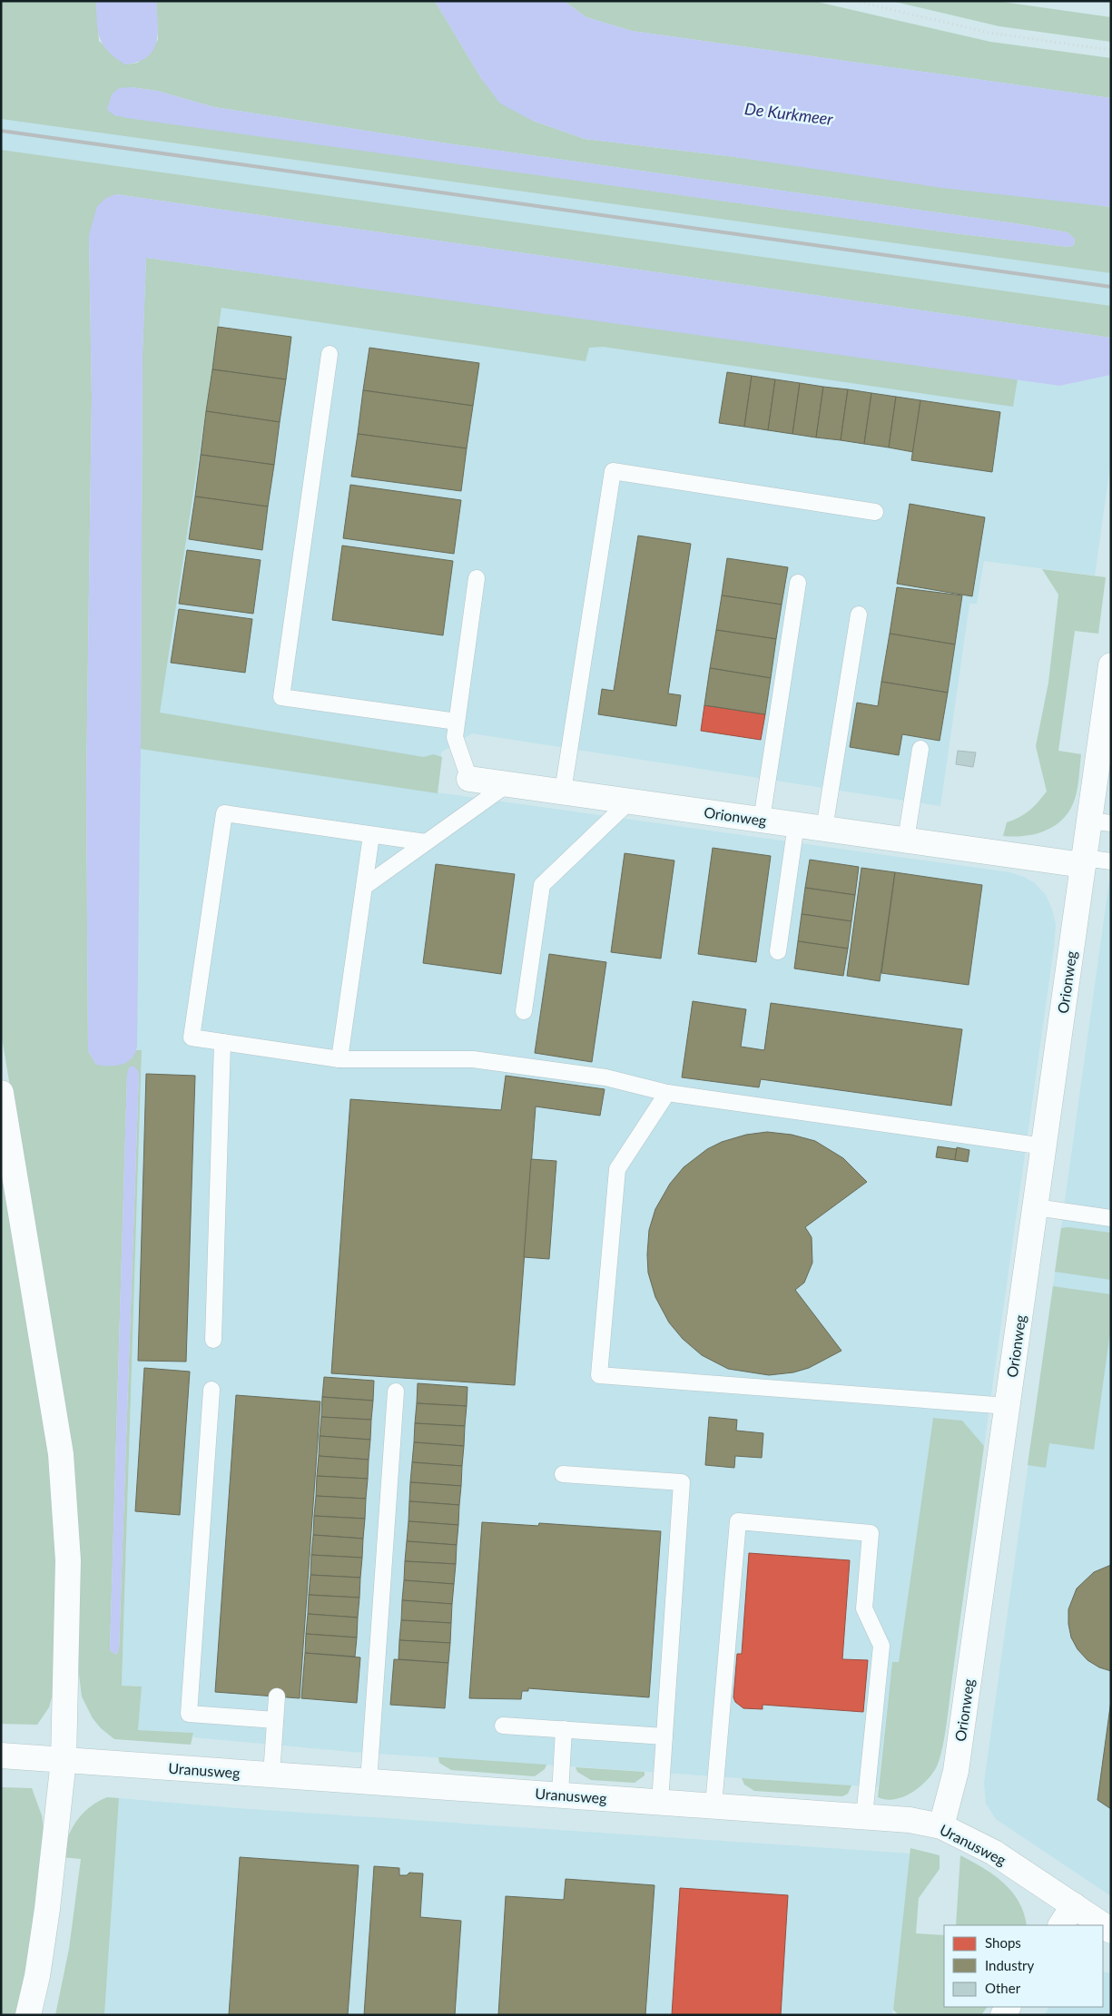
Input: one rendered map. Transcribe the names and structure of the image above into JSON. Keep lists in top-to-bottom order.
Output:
{
  "streets": {
    "street": ["Orionweg", "Uranusweg"]
  },
  "crossings": [
    ["Orionweg", "Uranusweg"]
  ],
  "water": ["De Kurkmeer"],
  "legend": ["Shops", "Industry", "Other"]
}
